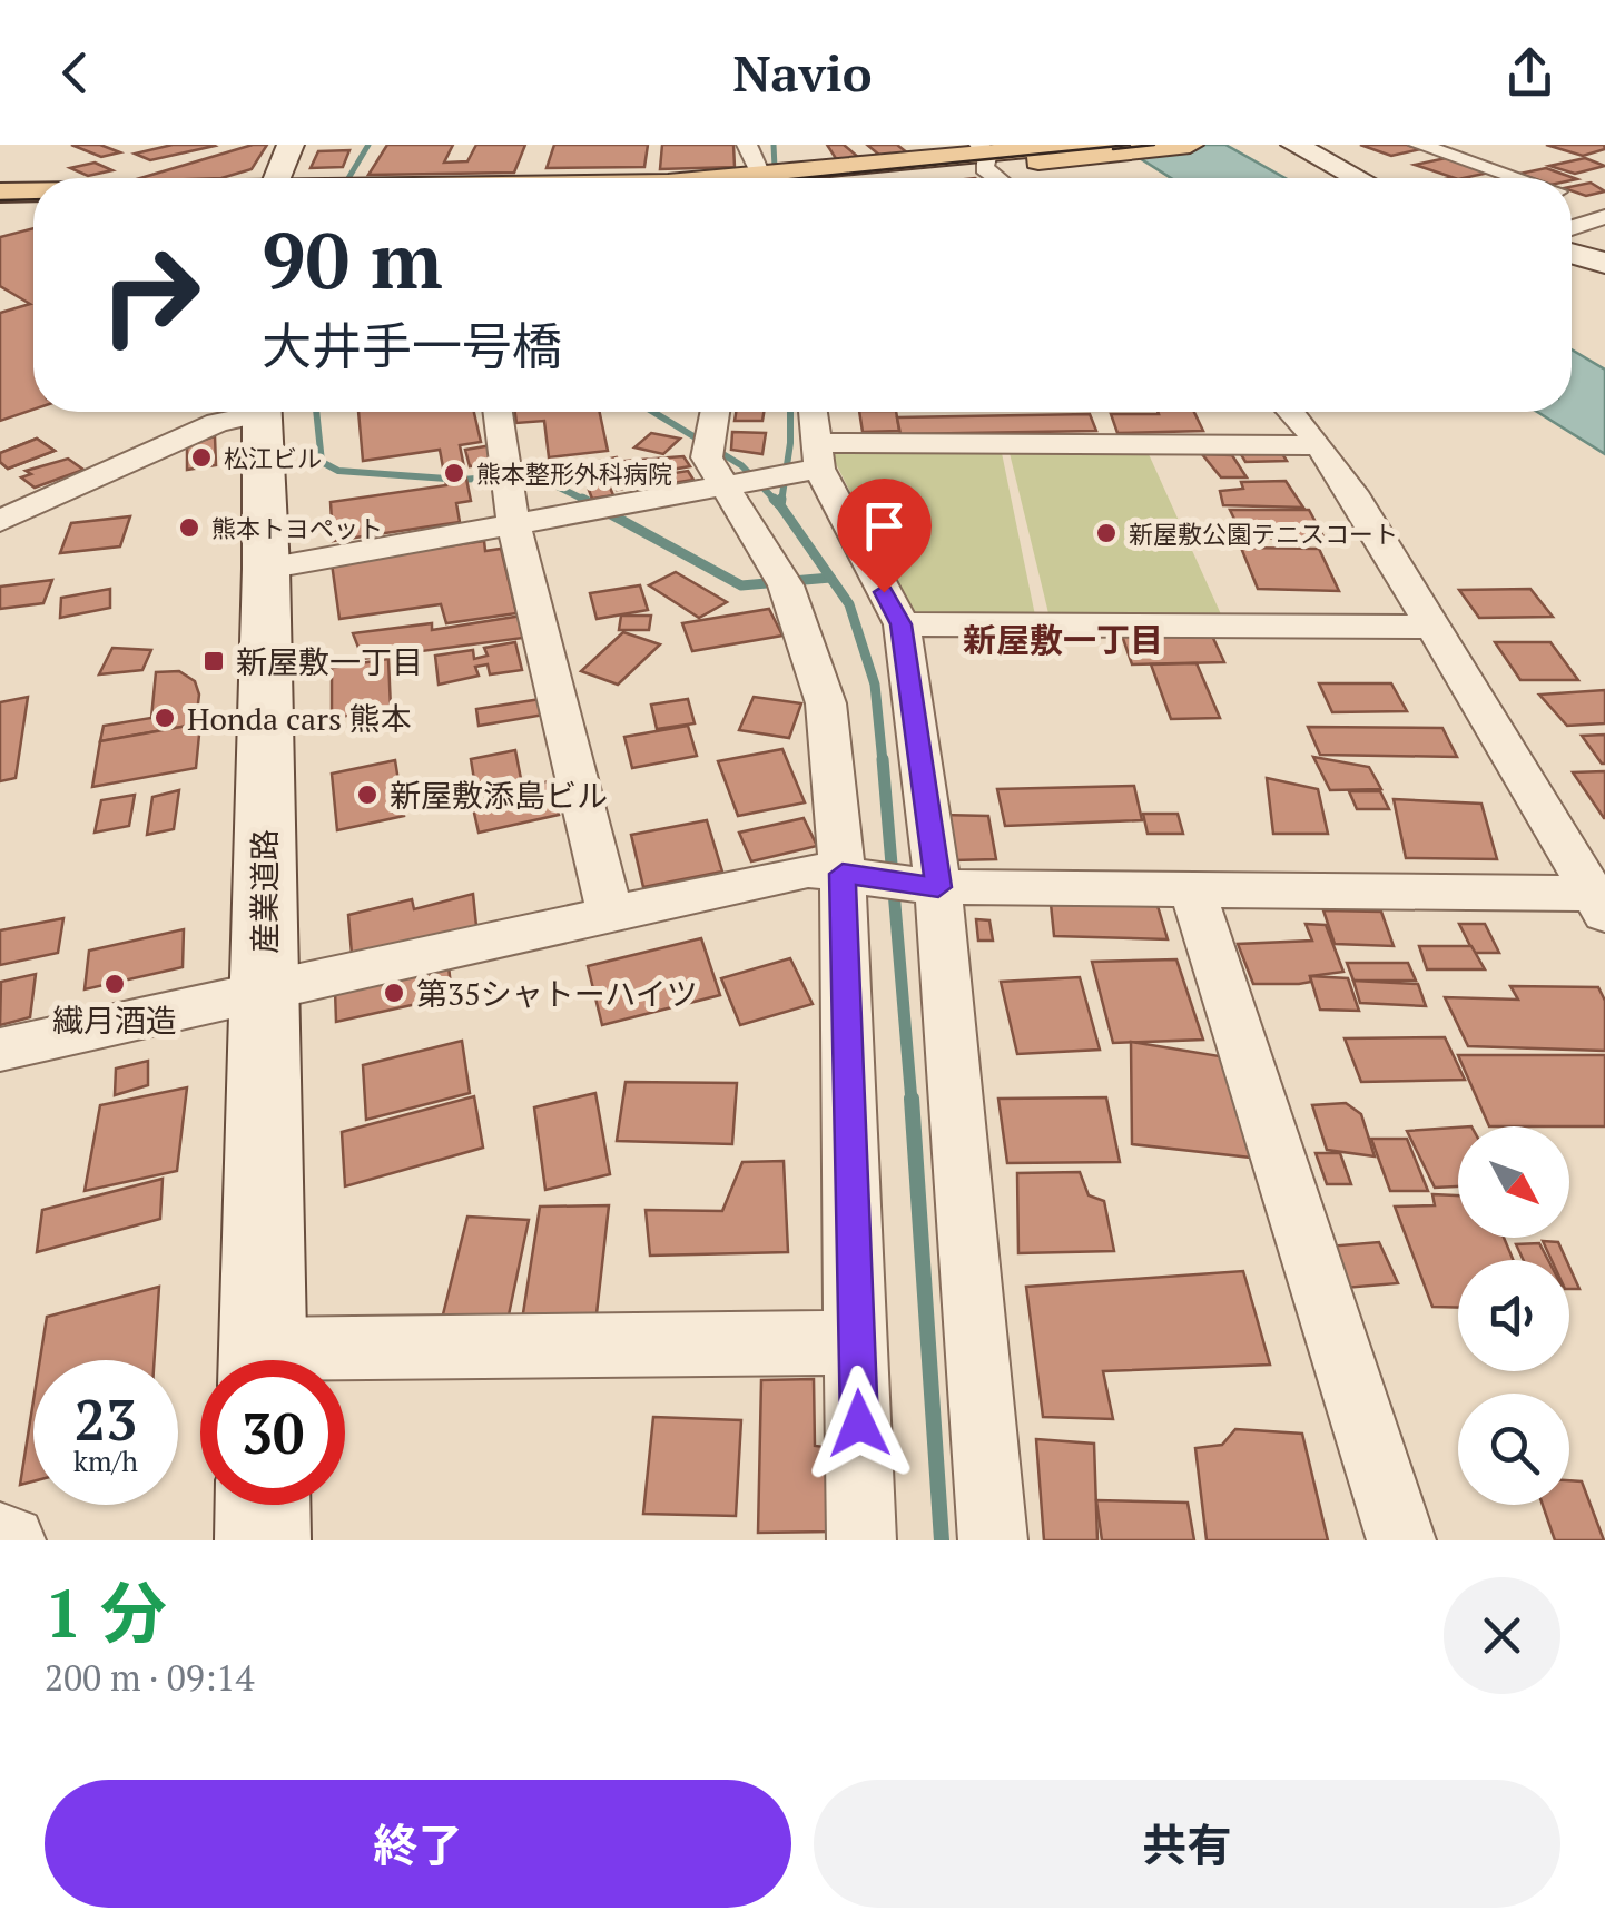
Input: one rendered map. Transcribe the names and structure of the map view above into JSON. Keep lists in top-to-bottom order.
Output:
{
  "streets": {
    "street": ["産業道路"]
  },
  "districts": ["新屋敷一丁目"],
  "places": {
    "other": [
      "松江ビル",
      "熊本整形外科病院",
      "熊本トヨペット",
      "新屋敷公園テニスコート",
      "Honda cars 熊本",
      "新屋敷添島ビル",
      "繊月酒造",
      "第35シャトーハイツ"
    ],
    "transit": ["新屋敷一丁目"]
  },
  "north": "bottom right",
  "page": {
    "header": "Navio",
    "turn": ["90 m", "大井手一号橋"],
    "speed": "23 km/h",
    "limit": "30",
    "heading": ["1 分", "200 m · 09:14"],
    "buttons": ["終了", "共有"]
  }
}
